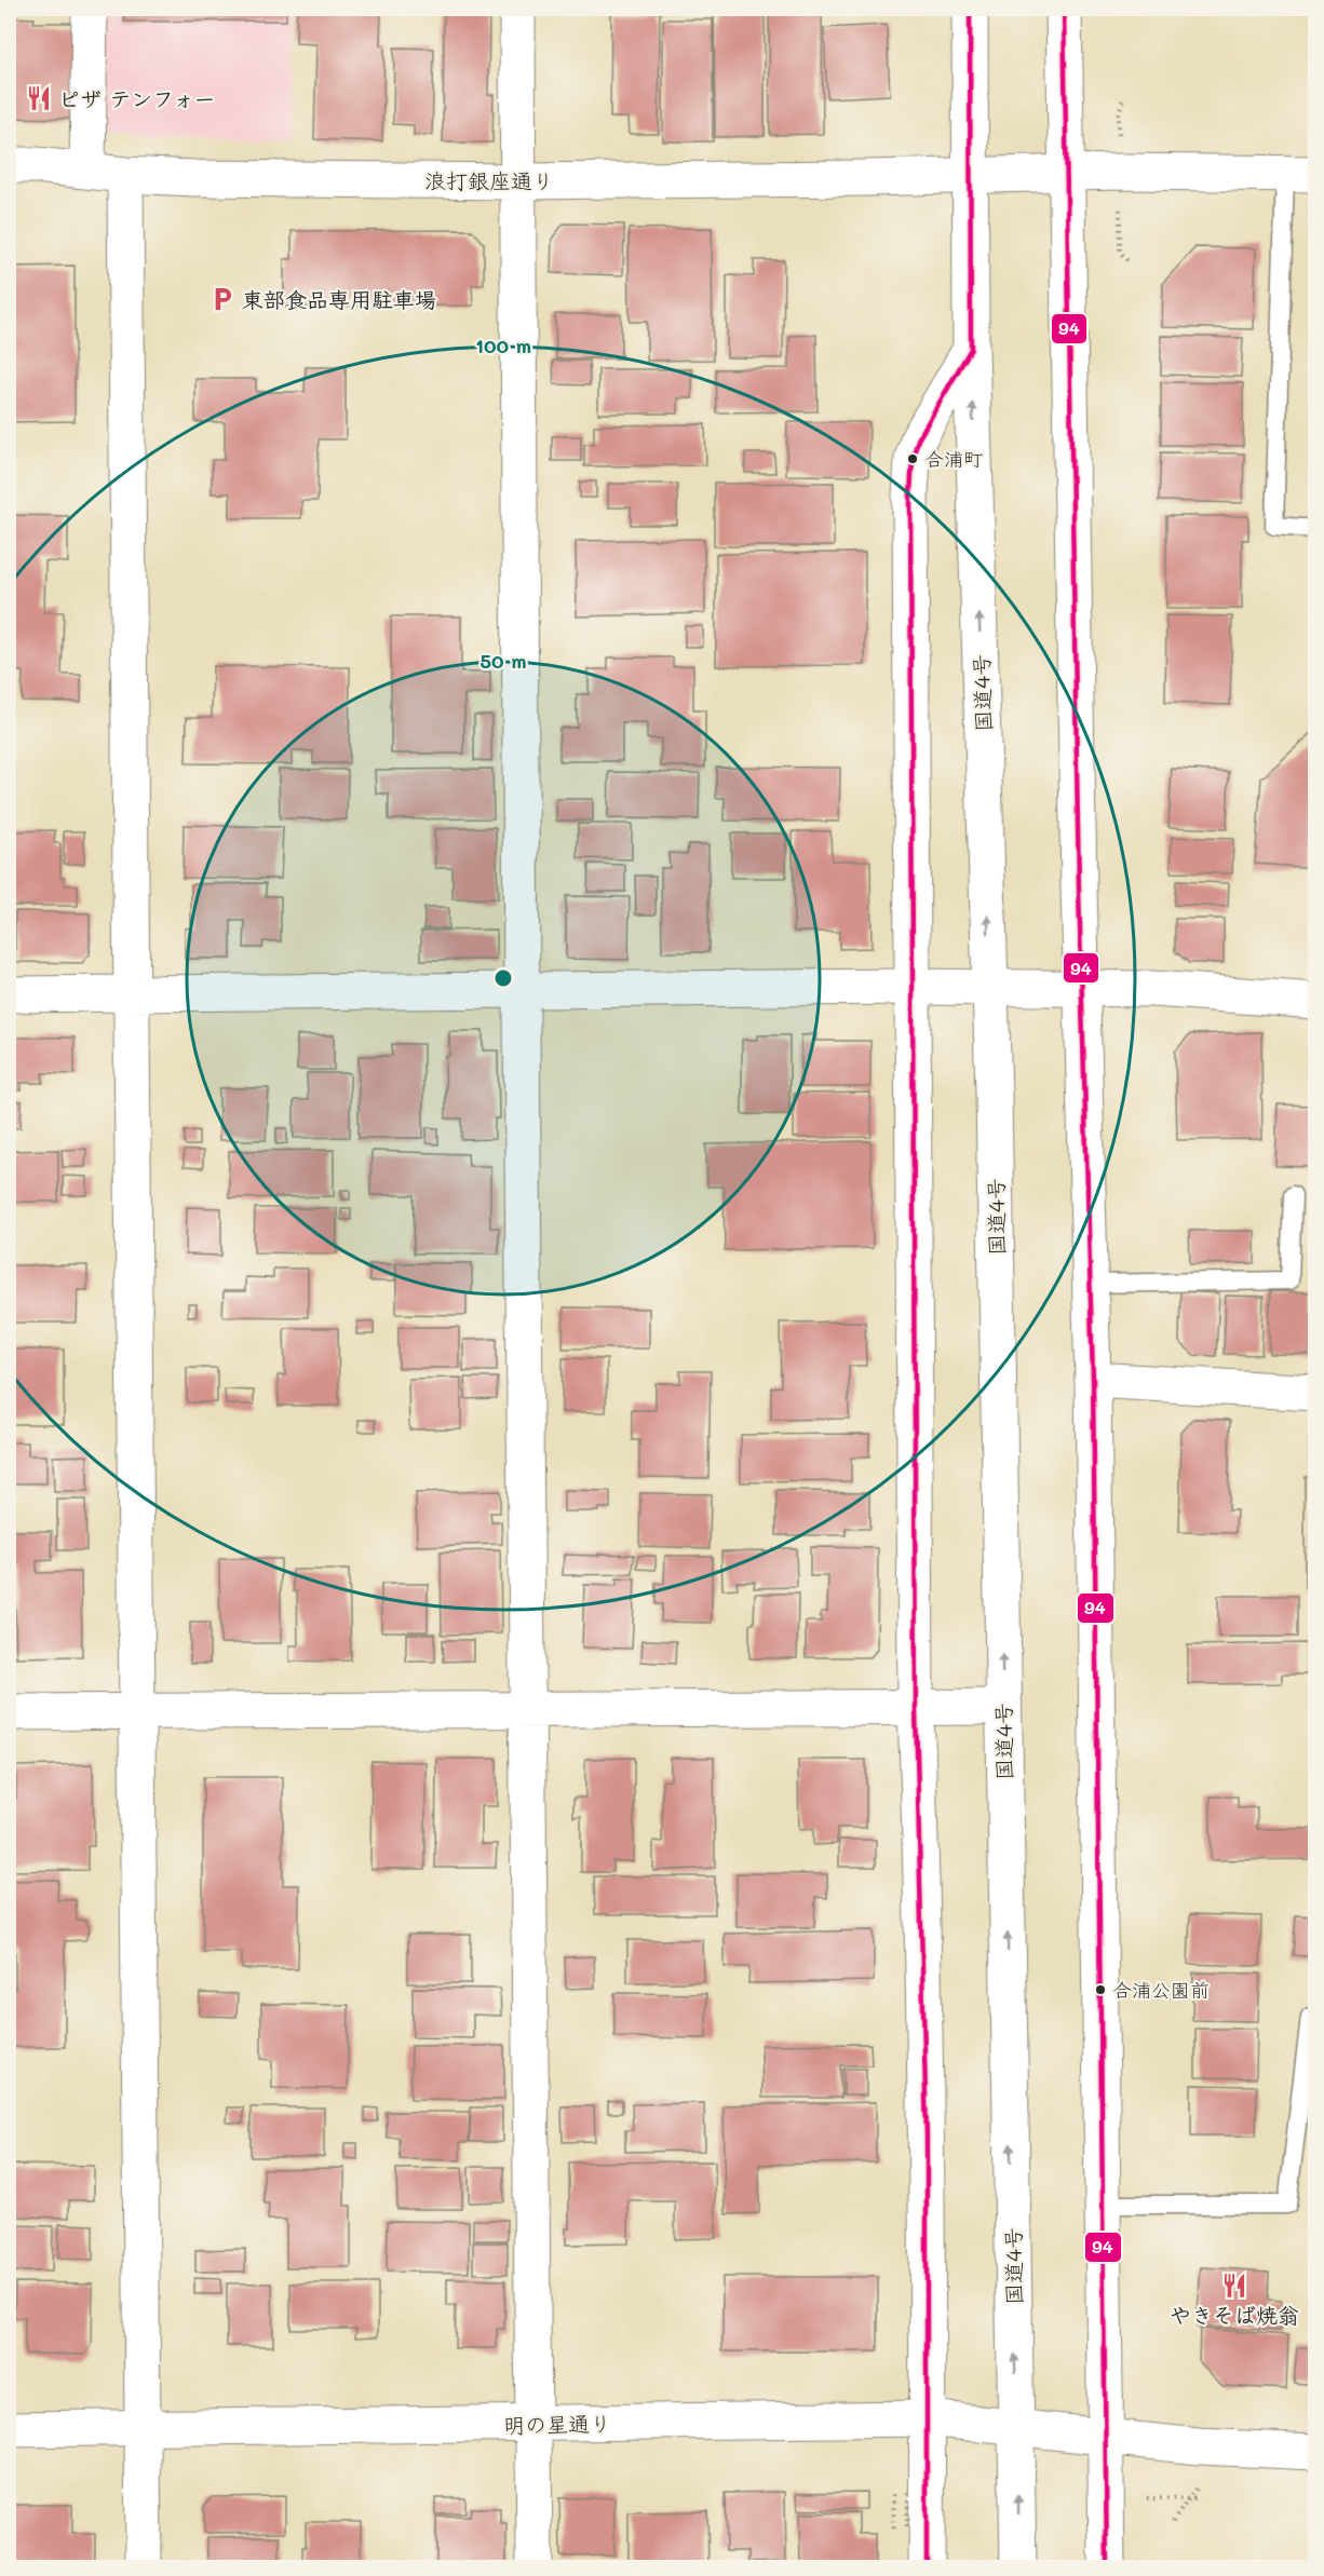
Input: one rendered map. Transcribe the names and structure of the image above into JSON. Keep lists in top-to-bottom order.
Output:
{
  "streets": {
    "main road": ["浪打銀座通り", "国道4号", "明の星通り"]
  },
  "crossings": [
    ["浪打銀座通り", "国道4号"],
    ["国道4号", "明の星通り"]
  ],
  "places": {
    "restaurant": ["ピザ テンフォー", "やきそば焼翁"],
    "parking": ["東部食品専用駐車場"],
    "other": ["合浦町", "合浦公園前"]
  },
  "lines": ["transit line 94"],
  "rings": ["100 m", "50 m"]
}
